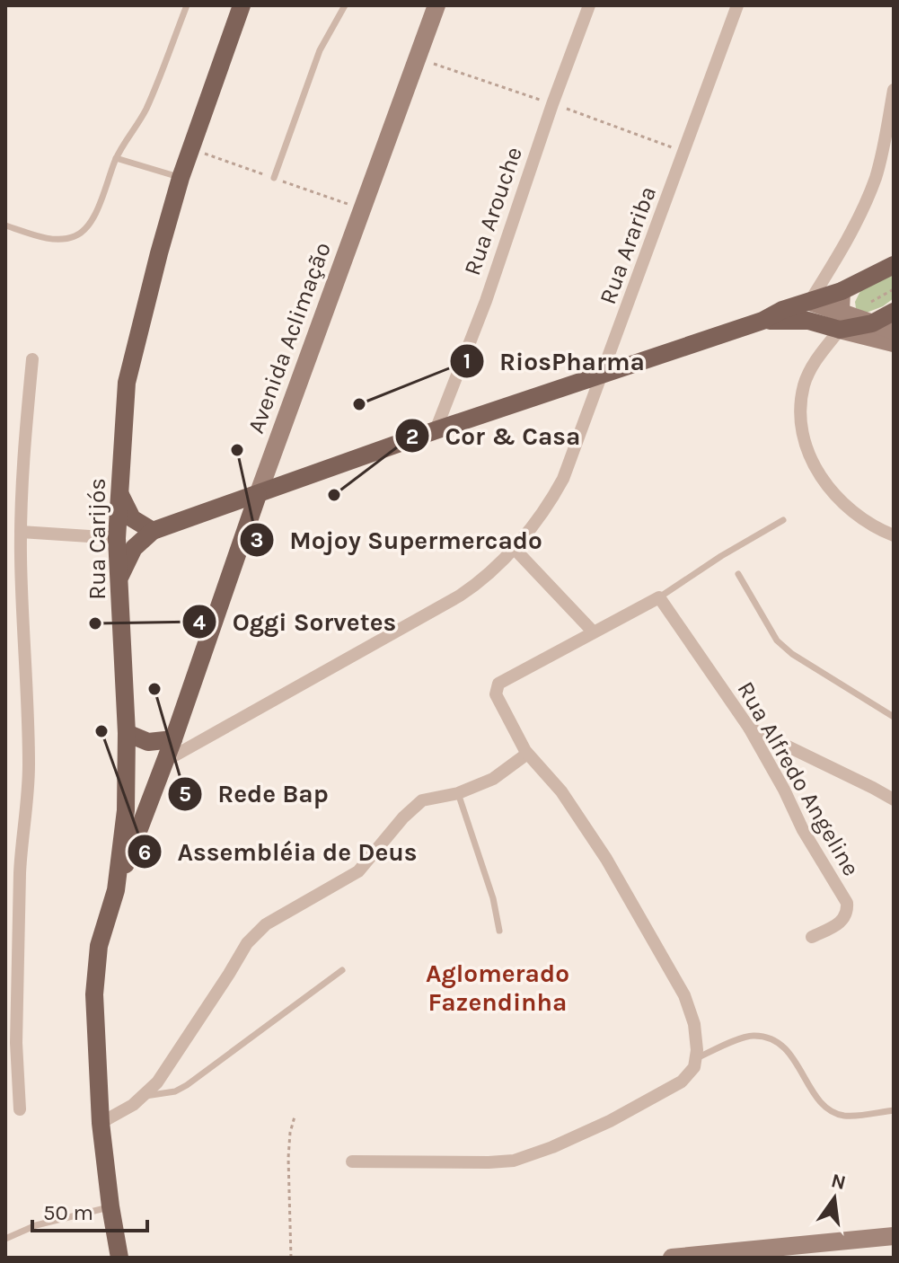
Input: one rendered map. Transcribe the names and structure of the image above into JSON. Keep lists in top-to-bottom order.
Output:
{
  "streets": {
    "main road": ["Avenida Aclimação", "Rua Carijós"],
    "street": ["Rua Arouche", "Rua Arariba", "Rua Alfredo Angeline"]
  },
  "crossings": [
    ["Rua Arariba", "Avenida Aclimação"],
    ["Avenida Aclimação", "Rua Carijós"]
  ],
  "districts": ["Aglomerado Fazendinha"],
  "places": [
    "RiosPharma",
    "Mojoy Supermercado",
    "Cor & Casa",
    "Oggi Sorvetes",
    "Rede Bap",
    "Assembléia de Deus"
  ],
  "scale_bar": "50 m",
  "north": "top"
}
